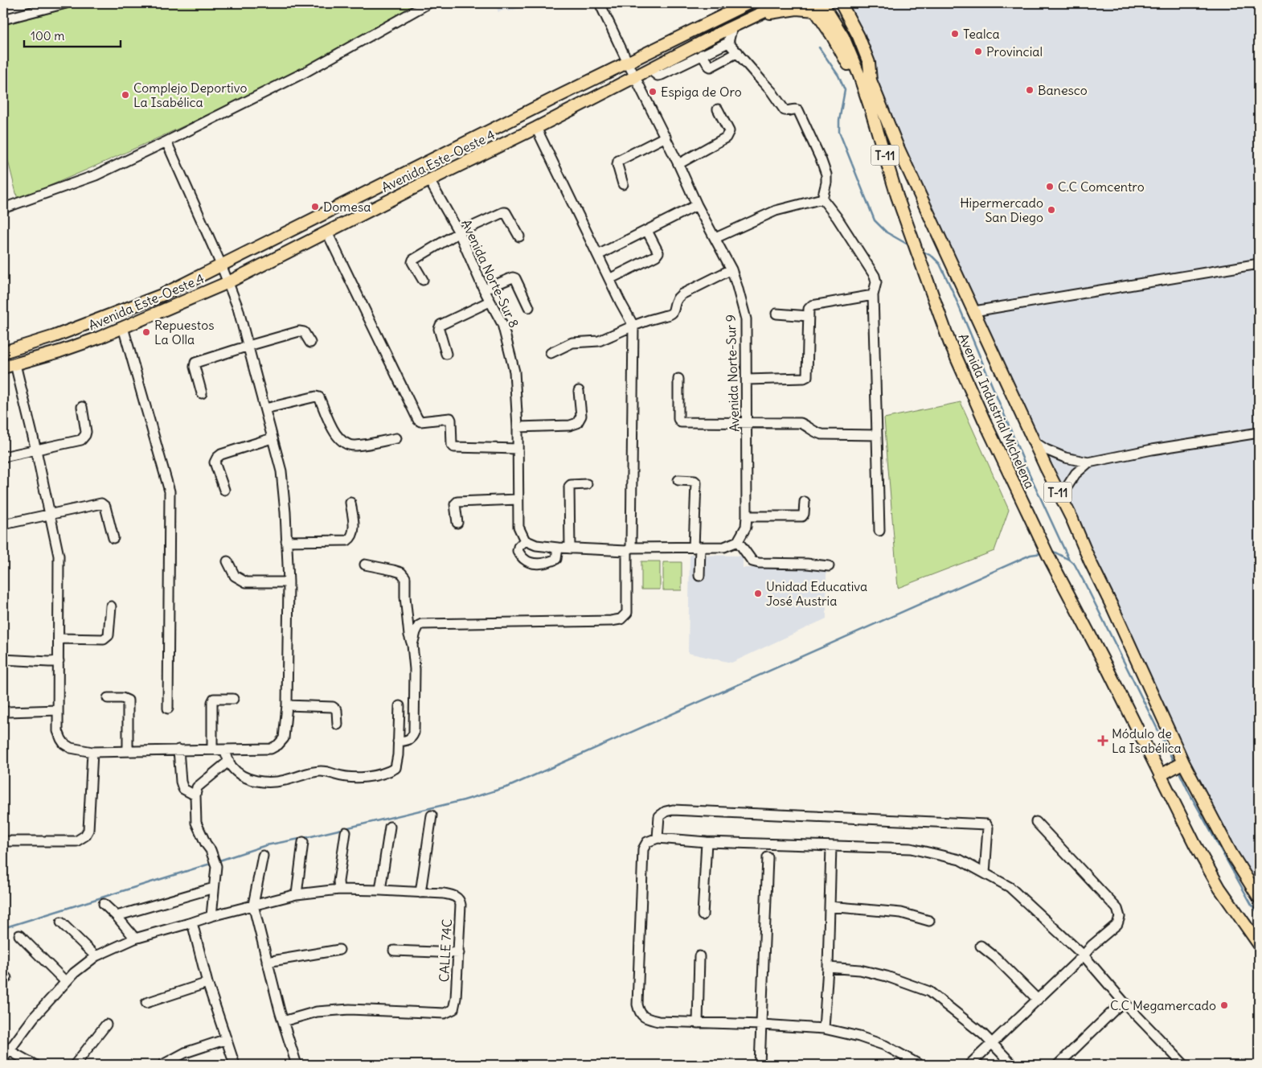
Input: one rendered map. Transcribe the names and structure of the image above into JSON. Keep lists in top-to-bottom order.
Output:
{
  "streets": {
    "main road": ["T-11", "Avenida Este-Oeste 4", "Avenida Industrial Michelena"],
    "street": ["Avenida Norte-Sur 8", "Avenida Norte-Sur 9", "CALLE 74C"]
  },
  "crossings": [
    ["T-11", "Avenida Industrial Michelena"],
    ["Avenida Este-Oeste 4", "Avenida Norte-Sur 8"],
    ["Avenida Este-Oeste 4", "Avenida Norte-Sur 9"]
  ],
  "places": {
    "other": [
      "Tealca",
      "Provincial",
      "Banesco",
      "Espiga de Oro",
      "Complejo Deportivo La Isabélica",
      "C.C Comcentro",
      "Domesa",
      "Hipermercado San Diego",
      "Repuestos La Olla",
      "Unidad Educativa José Austria",
      "C.C Megamercado"
    ],
    "health": ["Módulo de La Isabélica"]
  },
  "scale_bar": "100 m"
}
